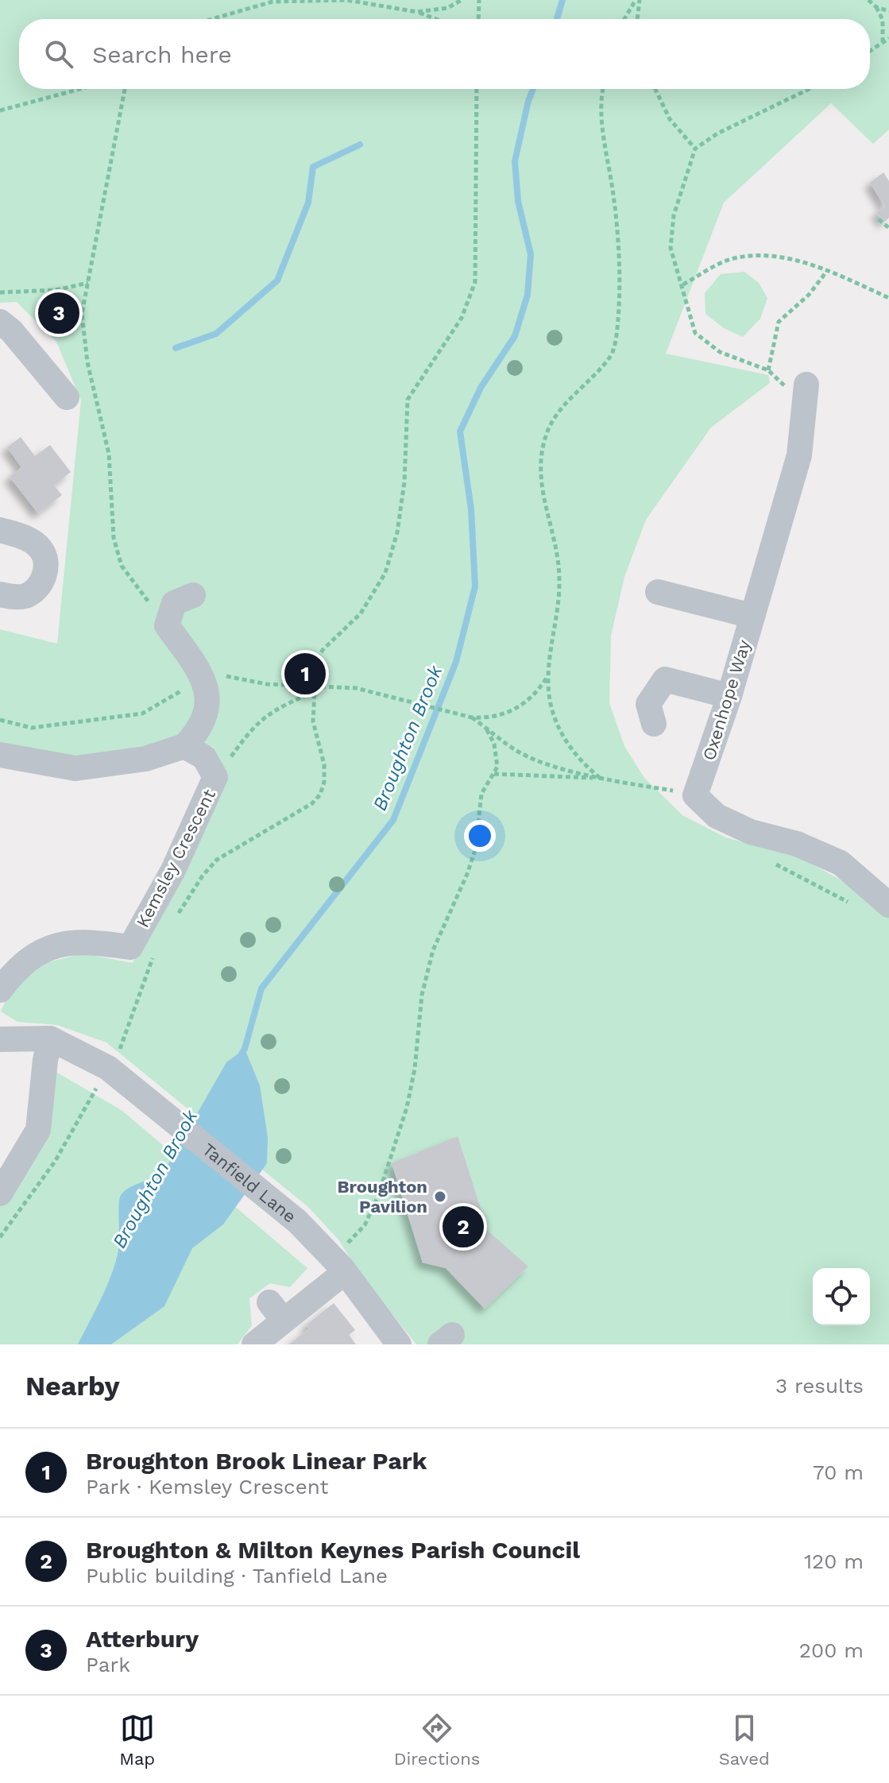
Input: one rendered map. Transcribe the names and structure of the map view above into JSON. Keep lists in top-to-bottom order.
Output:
{
  "streets": {
    "street": ["Oxenhope Way", "Kemsley Crescent", "Tanfield Lane"]
  },
  "water": ["Broughton Brook"],
  "places": ["Broughton Pavilion"],
  "page": {
    "search": "Search here",
    "pins": ["3", "1", "2"],
    "heading": ["Nearby", "3 results"],
    "list": [
      {
        "mark": "1",
        "name": "Broughton Brook Linear Park",
        "note": "Park · Kemsley Crescent",
        "value": "70 m"
      },
      {
        "mark": "2",
        "name": "Broughton & Milton Keynes Parish Council",
        "note": "Public building · Tanfield Lane",
        "value": "120 m"
      },
      {
        "mark": "3",
        "name": "Atterbury",
        "note": "Park",
        "value": "200 m"
      }
    ],
    "nav": ["Map", "Directions", "Saved"]
  }
}
